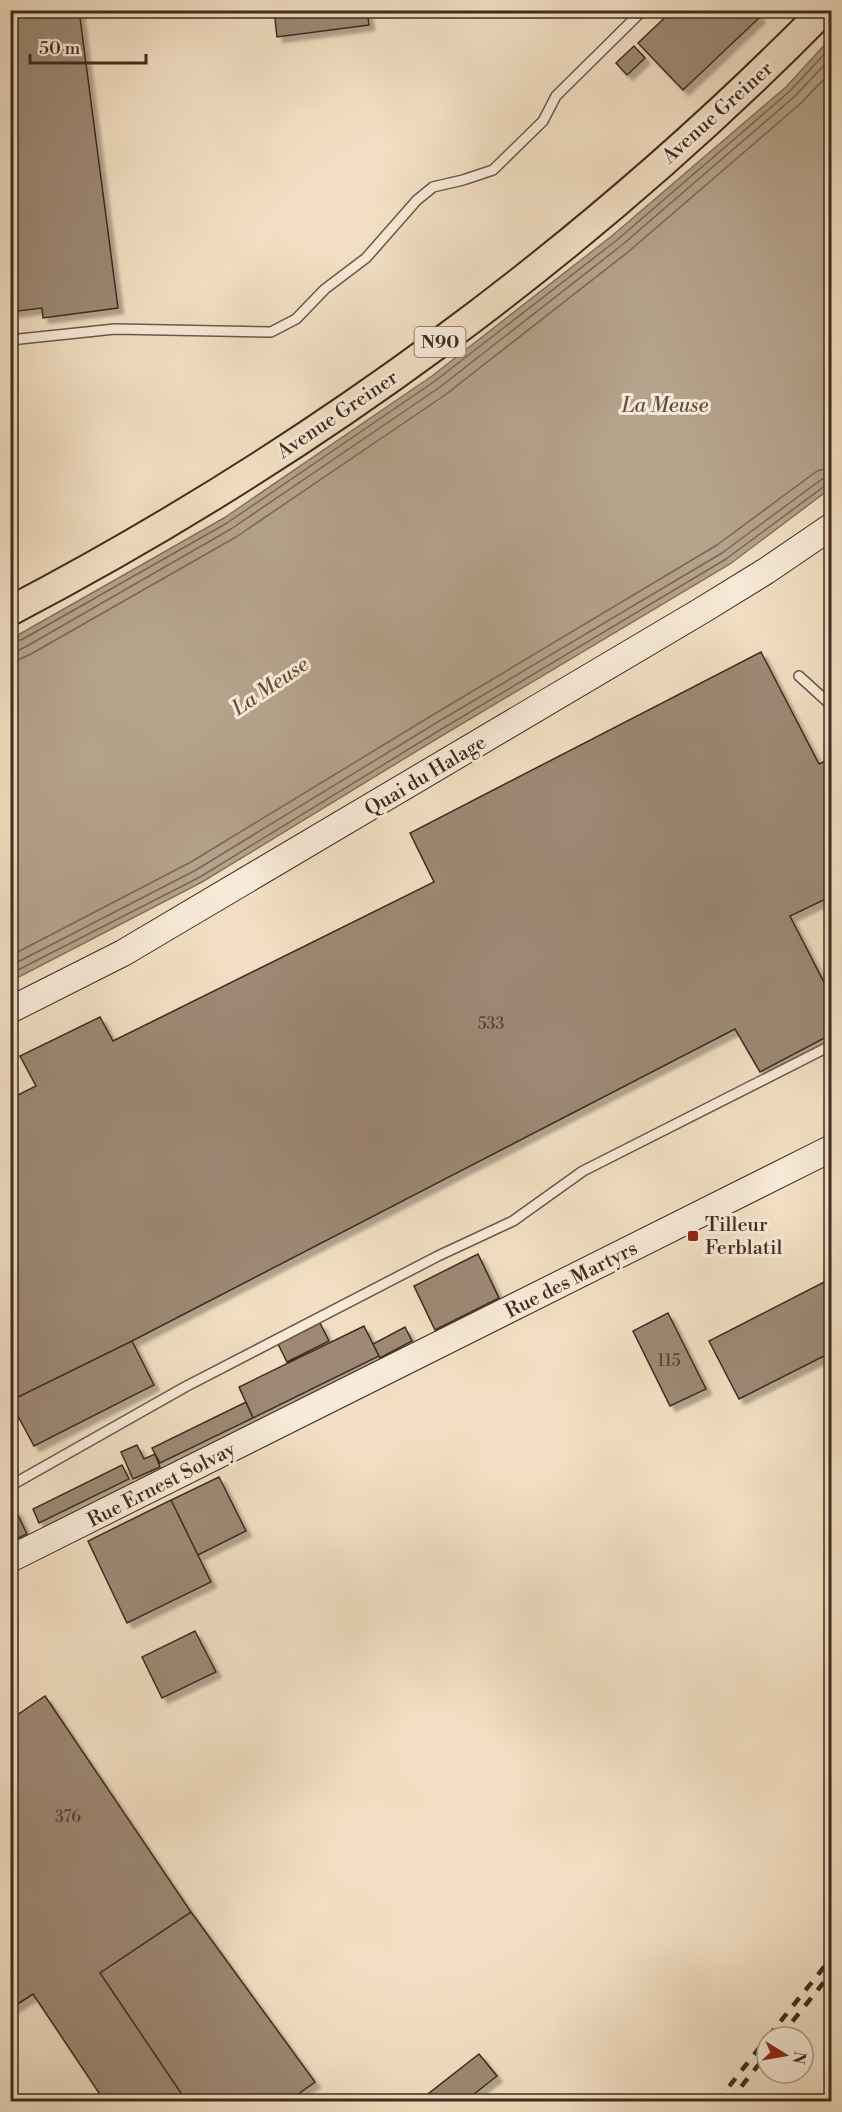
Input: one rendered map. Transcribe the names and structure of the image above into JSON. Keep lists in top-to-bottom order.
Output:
{
  "streets": {
    "main road": [
      "Avenue Greiner",
      "N90",
      "Quai du Halage",
      "Rue des Martyrs",
      "Rue Ernest Solvay"
    ]
  },
  "crossings": [
    ["Rue des Martyrs", "Rue Ernest Solvay"]
  ],
  "water": ["La Meuse"],
  "places": {
    "transit": ["Tilleur Ferblatil"]
  },
  "house_numbers": ["533", "115", "376"],
  "scale_bar": "50 m",
  "north": "right"
}
